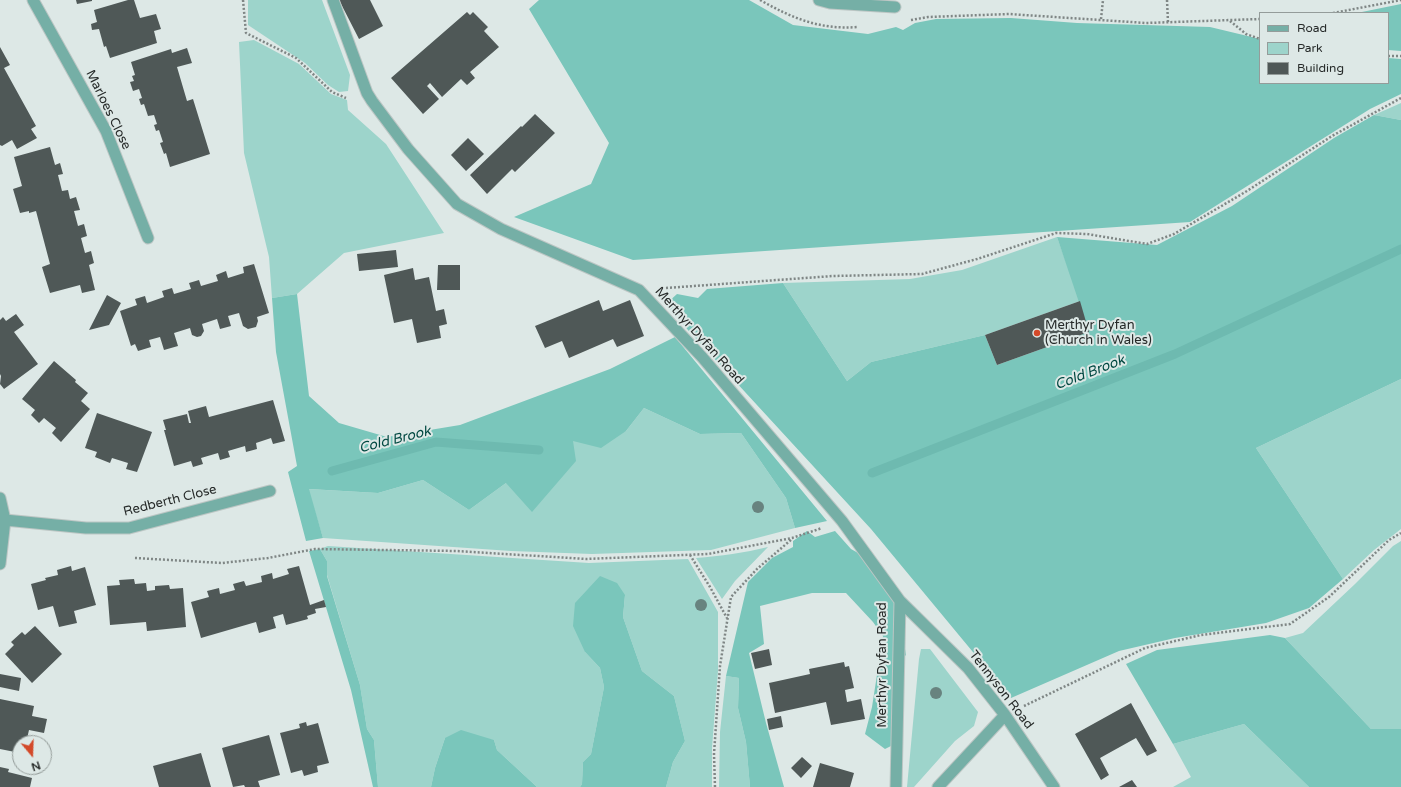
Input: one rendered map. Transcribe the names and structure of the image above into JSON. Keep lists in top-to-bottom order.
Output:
{
  "streets": {
    "street": [
      "Marloes Close",
      "Merthyr Dyfan Road",
      "Redberth Close",
      "Tennyson Road"
    ]
  },
  "crossings": [
    ["Merthyr Dyfan Road", "Tennyson Road"]
  ],
  "water": ["Cold Brook"],
  "places": ["Merthyr Dyfan (Church in Wales)"],
  "legend": ["Road", "Park", "Building"],
  "north": "bottom"
}
